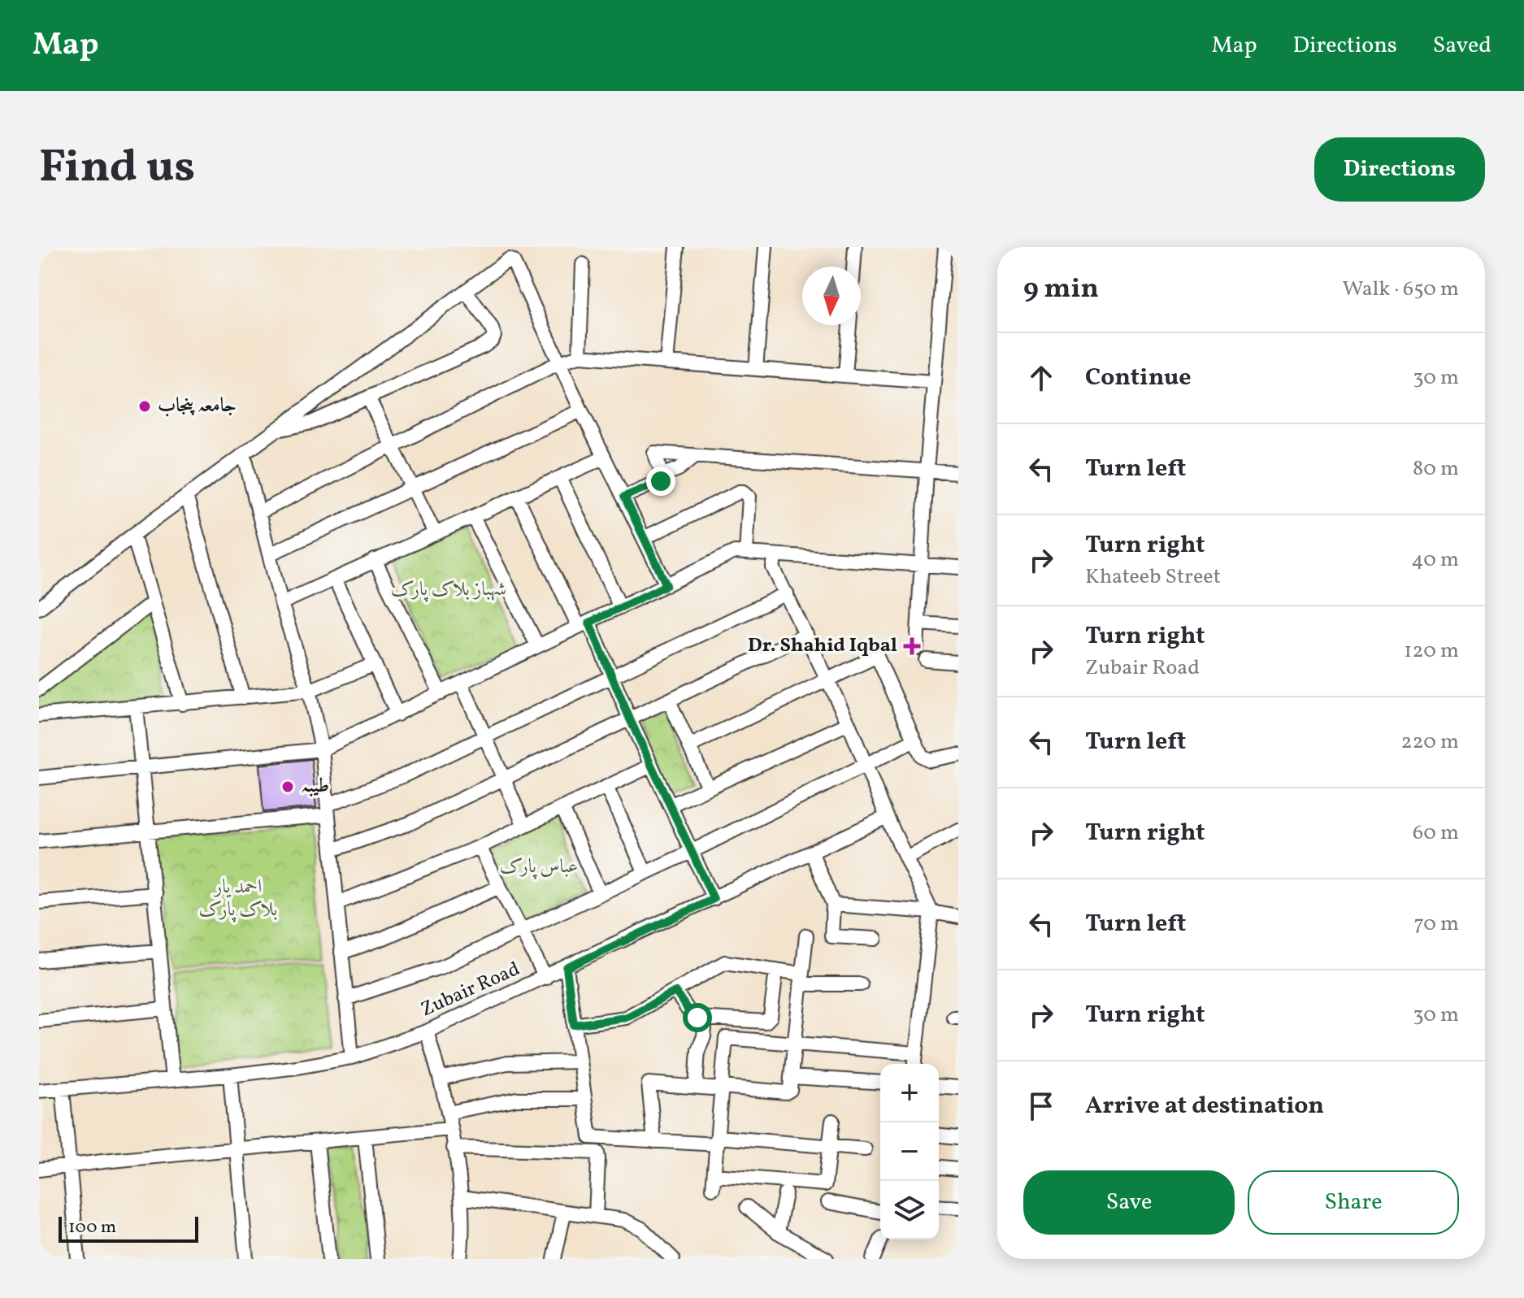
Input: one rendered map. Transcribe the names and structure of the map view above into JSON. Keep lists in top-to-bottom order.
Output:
{
  "streets": {
    "street": ["Zubair Road"]
  },
  "parks": ["شہباز بلاک پارک", "عباس پارک", "احمد یار بلاک پارک"],
  "places": {
    "other": ["جامعہ پنجاب", "طیبہ"],
    "health": ["Dr. Shahid Iqbal"]
  },
  "scale_bar": "100 m",
  "north": "bottom",
  "page": {
    "header": "Map",
    "nav": ["Map", "Directions", "Saved"],
    "title": "Find us",
    "buttons": [
      "Directions",
      ["Save", "Share"]
    ],
    "heading": ["9 min", "Walk · 650 m"],
    "list": [
      ["Continue", "30 m"],
      ["Turn left", "80 m"],
      ["Turn right", "Khateeb Street", "40 m"],
      ["Turn right", "Zubair Road", "120 m"],
      ["Turn left", "220 m"],
      ["Turn right", "60 m"],
      ["Turn left", "70 m"],
      ["Turn right", "30 m"],
      "Arrive at destination"
    ],
    "map_buttons": ["+", "−"],
    "scale": "100 m"
  }
}
